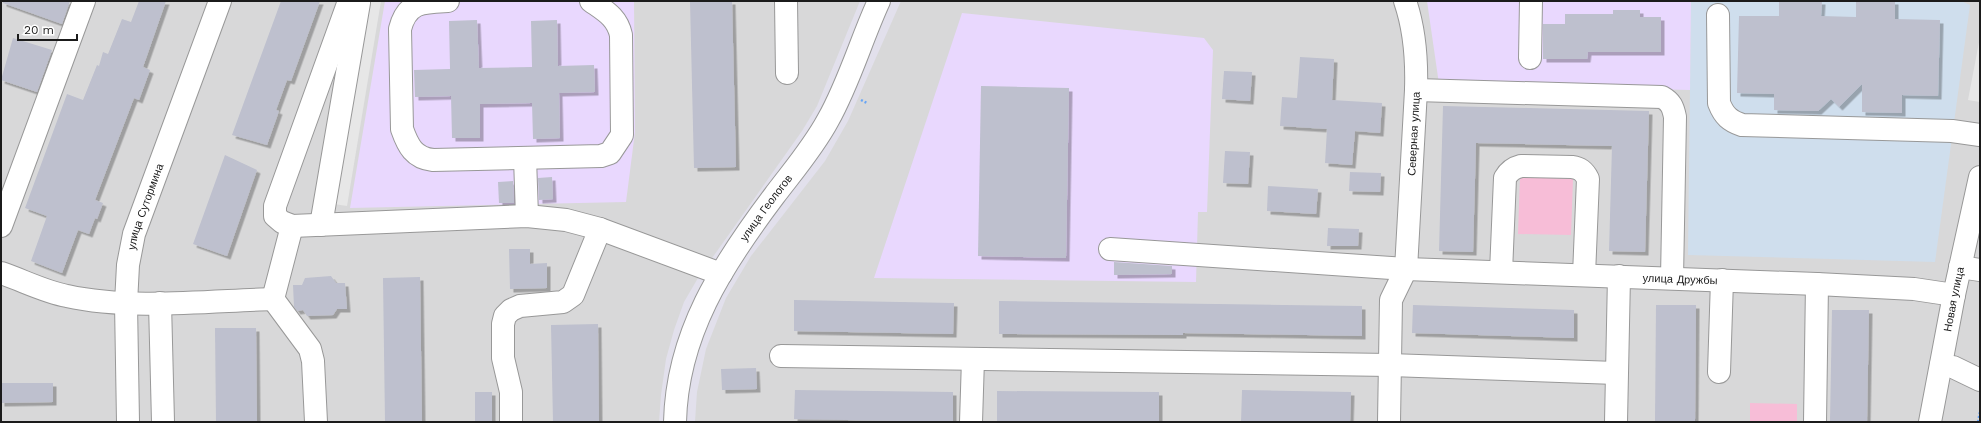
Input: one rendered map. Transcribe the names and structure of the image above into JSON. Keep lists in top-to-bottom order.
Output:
{
  "streets": {
    "street": [
      "Северная улица",
      "улица Сутормина",
      "улица Геологов",
      "улица Дружбы",
      "Новая улица"
    ]
  },
  "crossings": [
    ["Северная улица", "улица Дружбы"],
    ["улица Дружбы", "Новая улица"]
  ],
  "scale_bar": "20 m"
}
